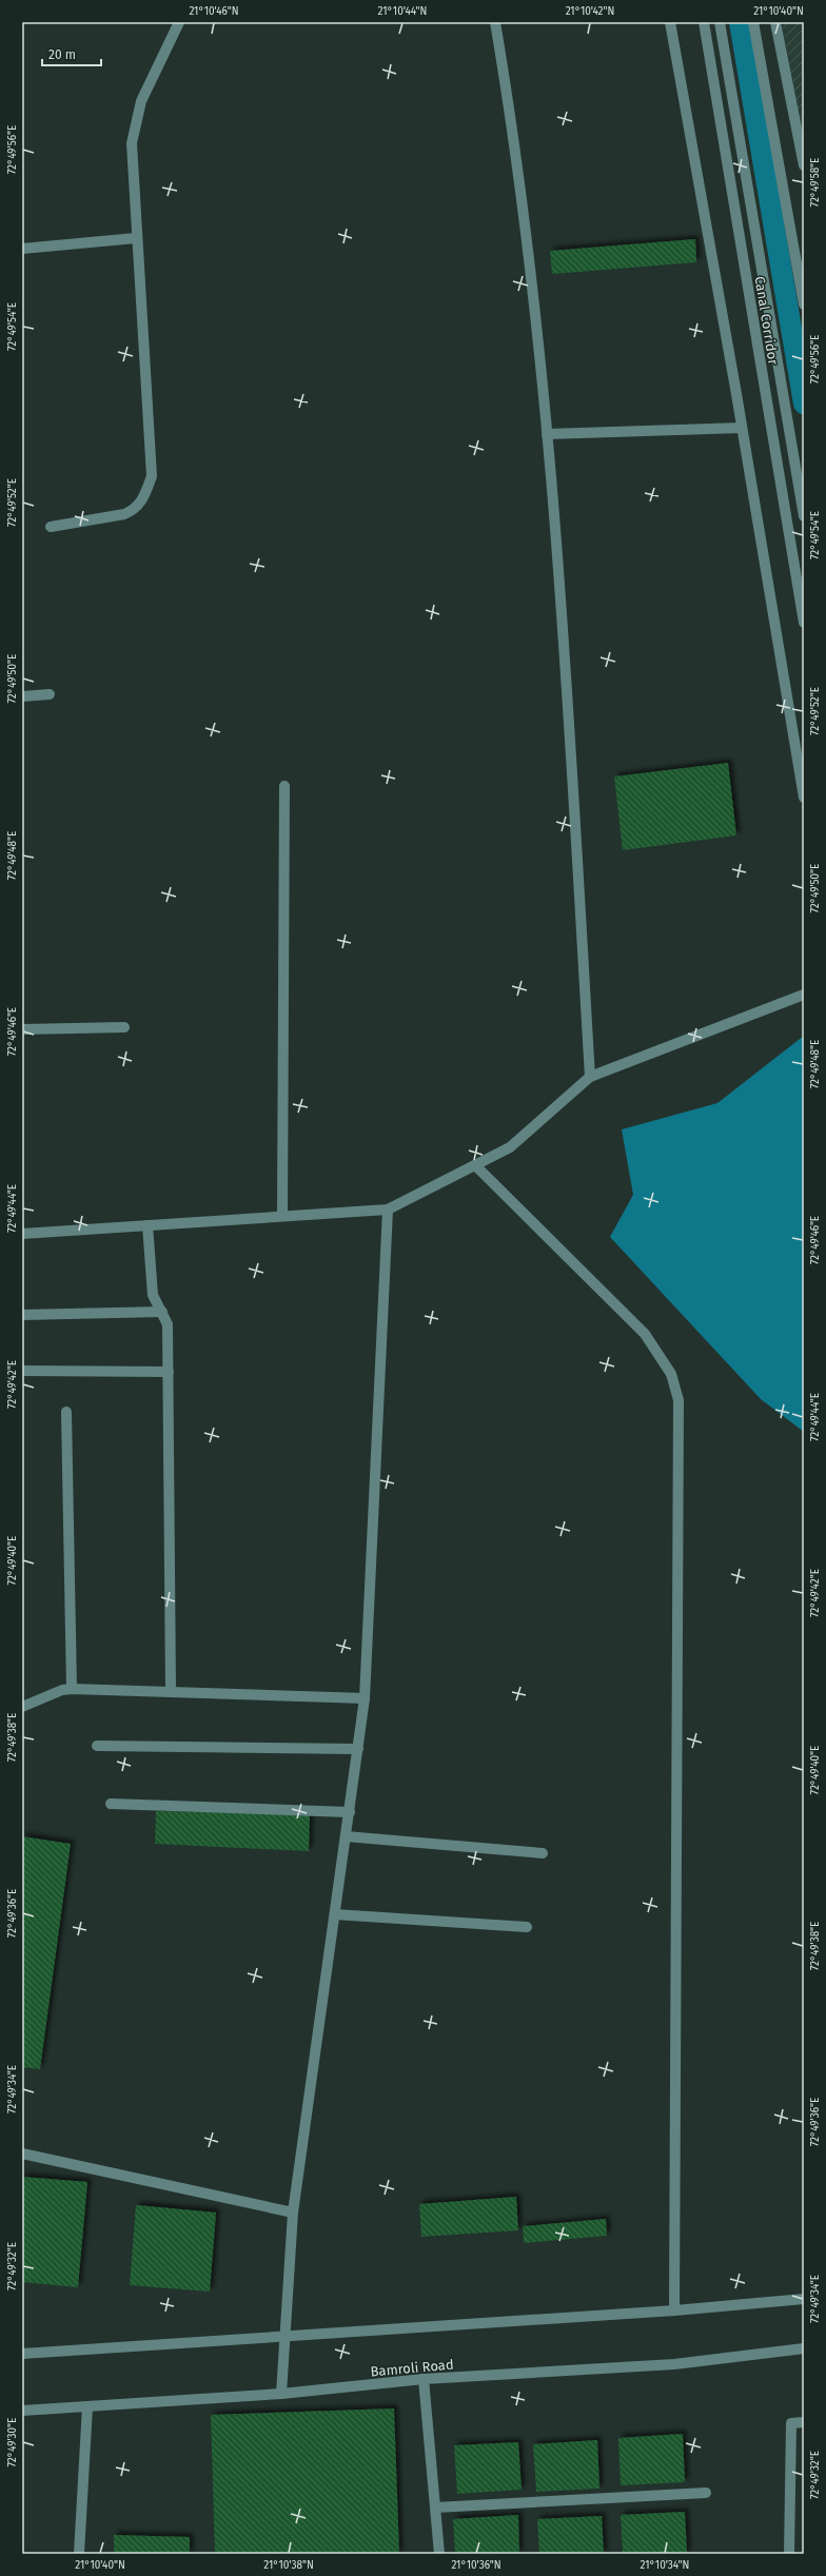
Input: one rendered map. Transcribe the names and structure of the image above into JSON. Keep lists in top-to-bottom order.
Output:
{
  "streets": {
    "street": ["Canal Corridor", "Bamroli Road"]
  },
  "scale_bar": "20 m",
  "coordinates": [
    "21°10'46\"N",
    "21°10'44\"N",
    "21°10'42\"N",
    "21°10'40\"N",
    "72°49'56\"E",
    "72°49'58\"E",
    "72°49'54\"E",
    "72°49'52\"E",
    "72°49'50\"E",
    "72°49'48\"E",
    "72°49'46\"E",
    "72°49'44\"E",
    "72°49'42\"E",
    "72°49'40\"E",
    "72°49'38\"E",
    "72°49'36\"E",
    "72°49'34\"E",
    "72°49'32\"E",
    "72°49'30\"E",
    "21°10'38\"N",
    "21°10'36\"N",
    "21°10'34\"N"
  ]
}
